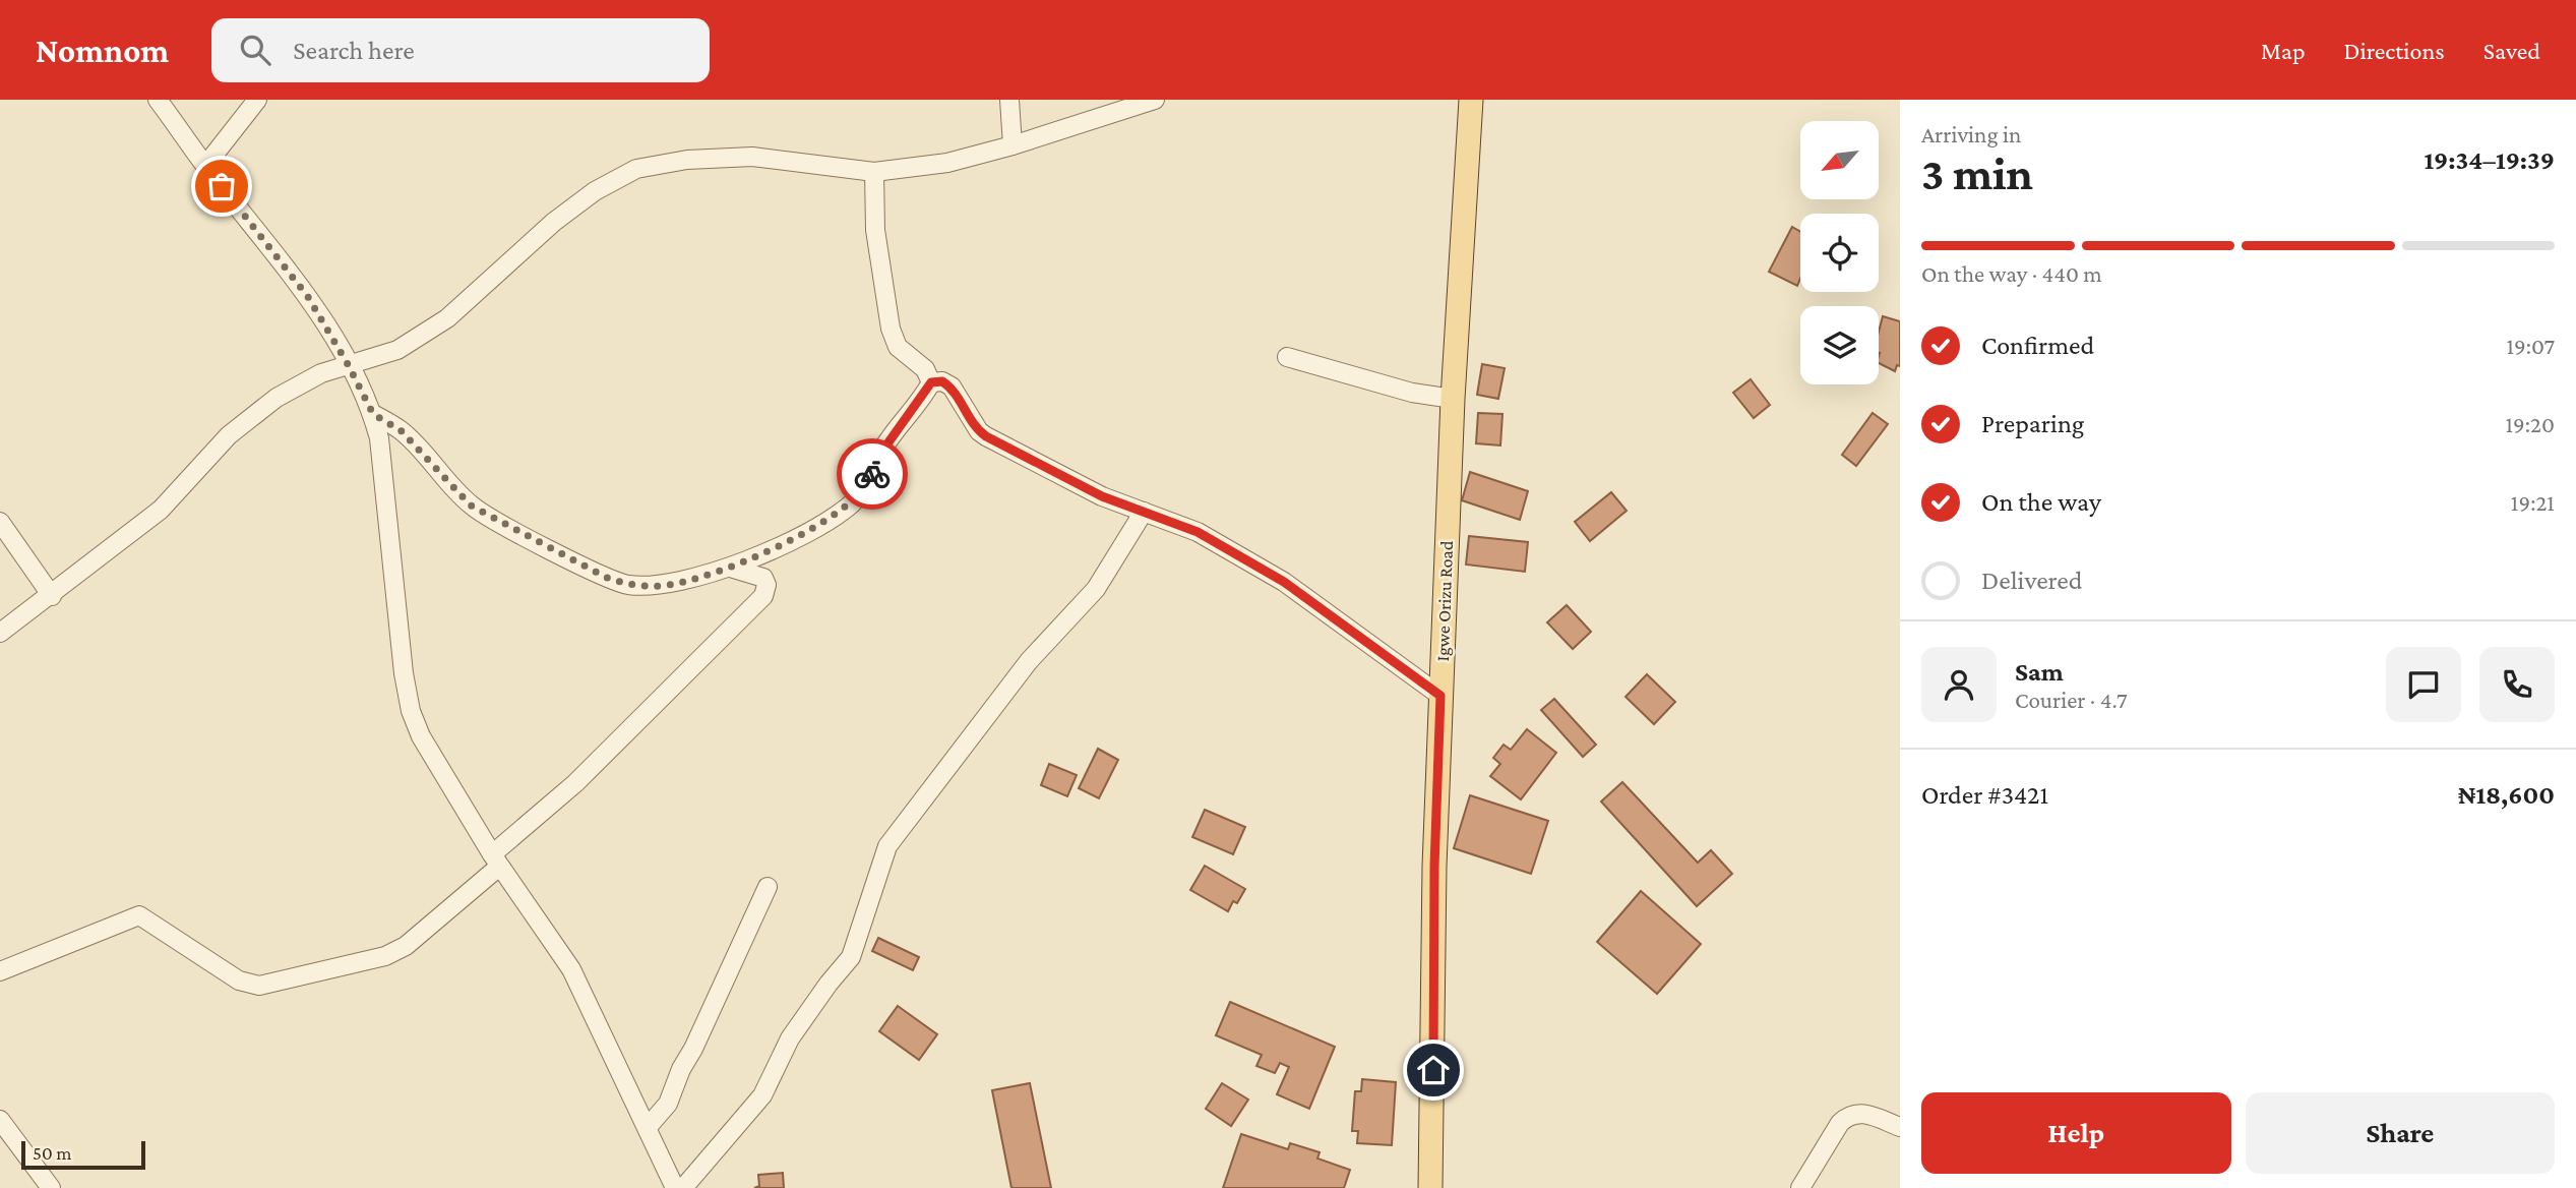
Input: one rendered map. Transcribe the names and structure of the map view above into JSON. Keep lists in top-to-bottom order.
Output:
{
  "streets": {
    "main road": ["Igwe Orizu Road"]
  },
  "scale_bar": "50 m",
  "north": "bottom left",
  "page": {
    "header": "Nomnom",
    "search": "Search here",
    "nav": ["Map", "Directions", "Saved"],
    "heading": ["3 min", "Arriving in", "19:34–19:39"],
    "panel": [
      "Sam",
      "Courier · 4.7",
      "Order #3421",
      "₦18,600"
    ],
    "bar": "On the way · 440 m",
    "list": [
      ["Confirmed", "19:07"],
      ["Preparing", "19:20"],
      ["On the way", "19:21"],
      "Delivered"
    ],
    "buttons": ["Help", "Share"],
    "scale": "50 m"
  }
}
